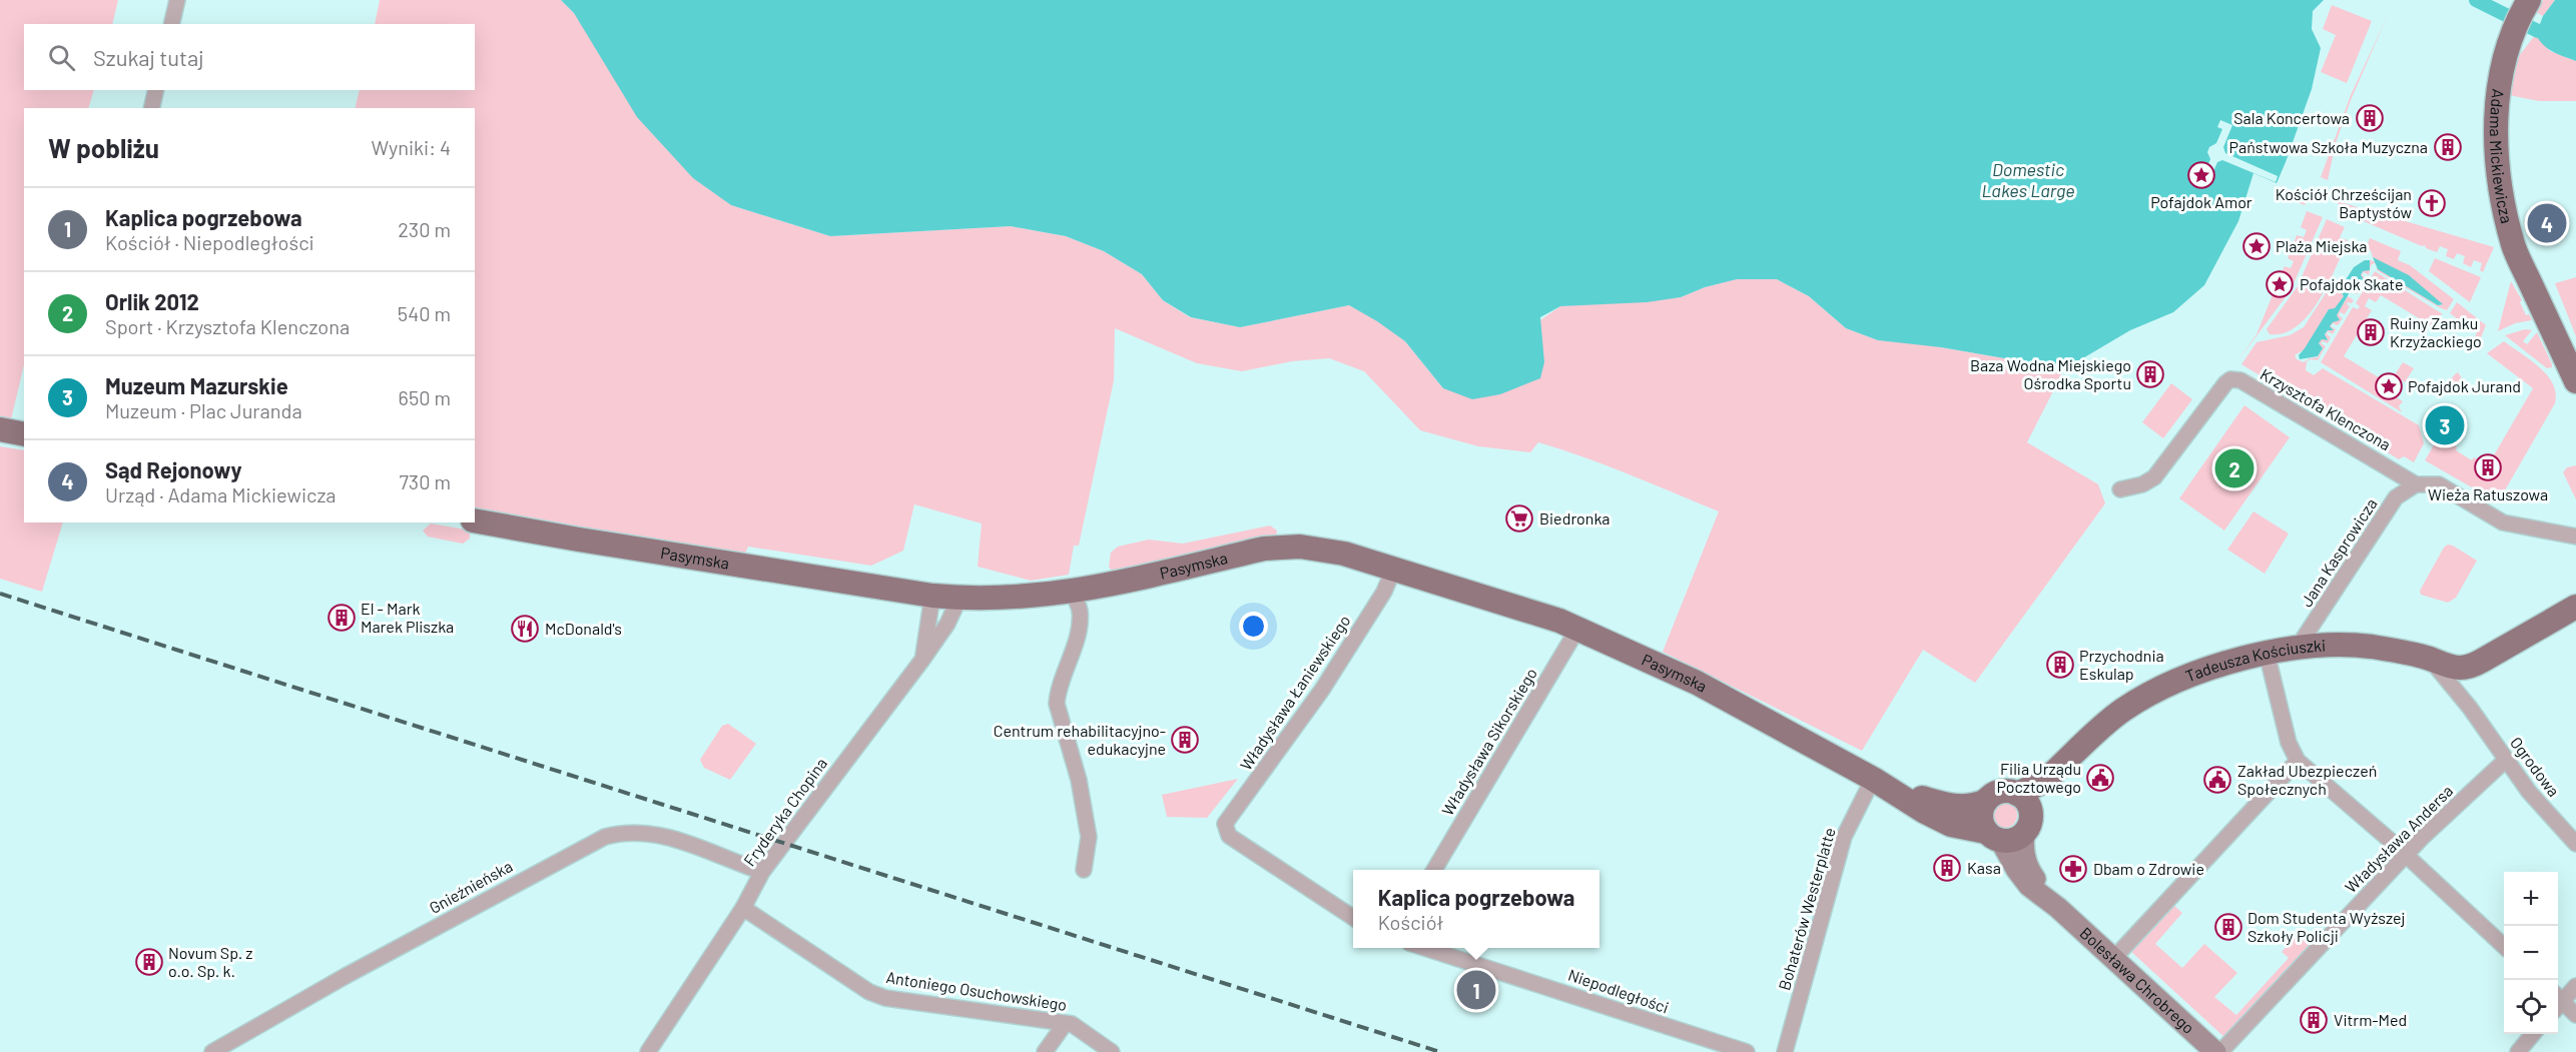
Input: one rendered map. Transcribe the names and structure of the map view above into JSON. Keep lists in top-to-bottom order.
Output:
{
  "streets": {
    "main road": ["Adama Mickiewicza", "Pasymska", "Tadeusza Kościuszki"],
    "street": [
      "Krzysztofa Klenczona",
      "Jana Kasprowicza",
      "Władysława Łaniewskiego",
      "Władysława Sikorskiego",
      "Ogrodowa",
      "Fryderyka Chopina",
      "Władysława Andersa",
      "Gnieźnieńska",
      "Bohaterów Westerplatte",
      "Bolesława Chrobrego",
      "Antoniego Osuchowskiego",
      "Niepodległości"
    ]
  },
  "crossings": [
    ["Krzysztofa Klenczona", "Jana Kasprowicza"],
    ["Jana Kasprowicza", "Tadeusza Kościuszki"],
    ["Pasymska", "Tadeusza Kościuszki"],
    ["Pasymska", "Władysława Łaniewskiego"],
    ["Pasymska", "Władysława Sikorskiego"],
    ["Pasymska", "Fryderyka Chopina"],
    ["Pasymska", "Bohaterów Westerplatte"],
    ["Pasymska", "Bolesława Chrobrego"],
    ["Tadeusza Kościuszki", "Ogrodowa"],
    ["Tadeusza Kościuszki", "Bolesława Chrobrego"],
    ["Ogrodowa", "Władysława Andersa"],
    ["Fryderyka Chopina", "Gnieźnieńska"],
    ["Fryderyka Chopina", "Antoniego Osuchowskiego"]
  ],
  "water": ["Domestic Lakes Large"],
  "places": {
    "building": [
      "Sala Koncertowa",
      "Państwowa Szkoła Muzyczna",
      "Ruiny Zamku Krzyżackiego",
      "Baza Wodna Miejskiego Ośrodka Sportu",
      "Wieża Ratuszowa",
      "El - Mark Marek Pliszka",
      "Przychodnia Eskulap",
      "Centrum rehabilitacyjno- edukacyjne",
      "Kasa",
      "Dom Studenta Wyższej Szkoły Policji",
      "Novum Sp. z o.o. Sp. k.",
      "Vitrm-Med"
    ],
    "place": [
      "Pofajdok Amor",
      "Plaża Miejska",
      "Pofajdok Skate",
      "Pofajdok Jurand"
    ],
    "church": ["Kościół Chrześcijan Baptystów"],
    "supermarket": ["Biedronka"],
    "restaurant": ["McDonald's"],
    "public building": ["Filia Urządu Pocztowego", "Zakład Ubezpieczeń Społecznych"],
    "pharmacy": ["Dbam o Zdrowie"]
  },
  "page": {
    "search": "Szukaj tutaj",
    "heading": ["W pobliżu", "Wyniki: 4"],
    "list": [
      {
        "mark": "1",
        "name": "Kaplica pogrzebowa",
        "note": "Kościół · Niepodległości",
        "value": "230 m"
      },
      {
        "mark": "2",
        "name": "Orlik 2012",
        "note": "Sport · Krzysztofa Klenczona",
        "value": "540 m"
      },
      {
        "mark": "3",
        "name": "Muzeum Mazurskie",
        "note": "Muzeum · Plac Juranda",
        "value": "650 m"
      },
      {
        "mark": "4",
        "name": "Sąd Rejonowy",
        "note": "Urząd · Adama Mickiewicza",
        "value": "730 m"
      }
    ],
    "pins": [
      "4",
      "3",
      "2",
      "1"
    ],
    "popup": ["Kaplica pogrzebowa", "Kościół"],
    "map_buttons": ["+", "−"]
  }
}
